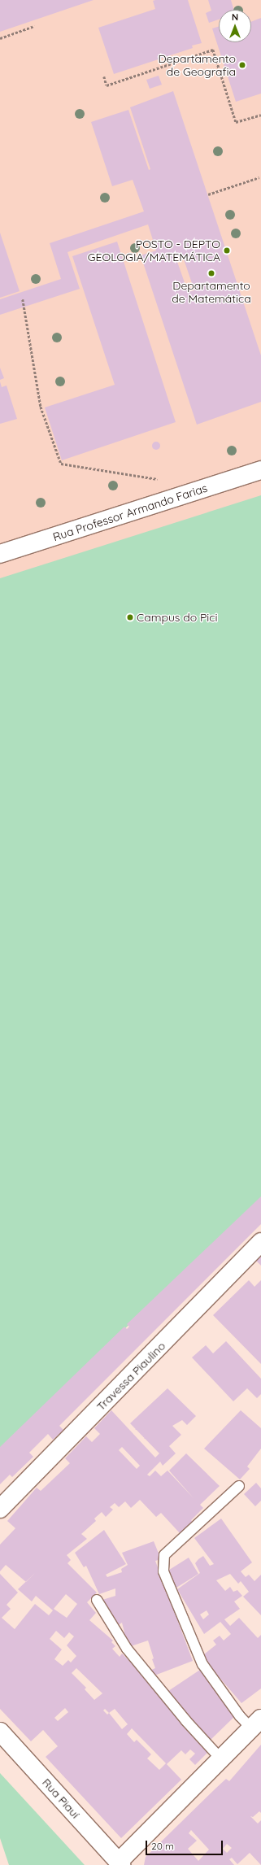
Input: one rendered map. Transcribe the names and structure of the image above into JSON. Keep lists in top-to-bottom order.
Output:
{
  "streets": {
    "street": ["Rua Professor Armando Farias", "Travessa Piaulino", "Rua Piauí"]
  },
  "places": [
    "Departamento de Geografia",
    "POSTO - DEPTO GEOLOGIA/MATEMÁTICA",
    "Departamento de Matemática",
    "Campus do Pici"
  ],
  "scale_bar": "20 m",
  "north": "top"
}
